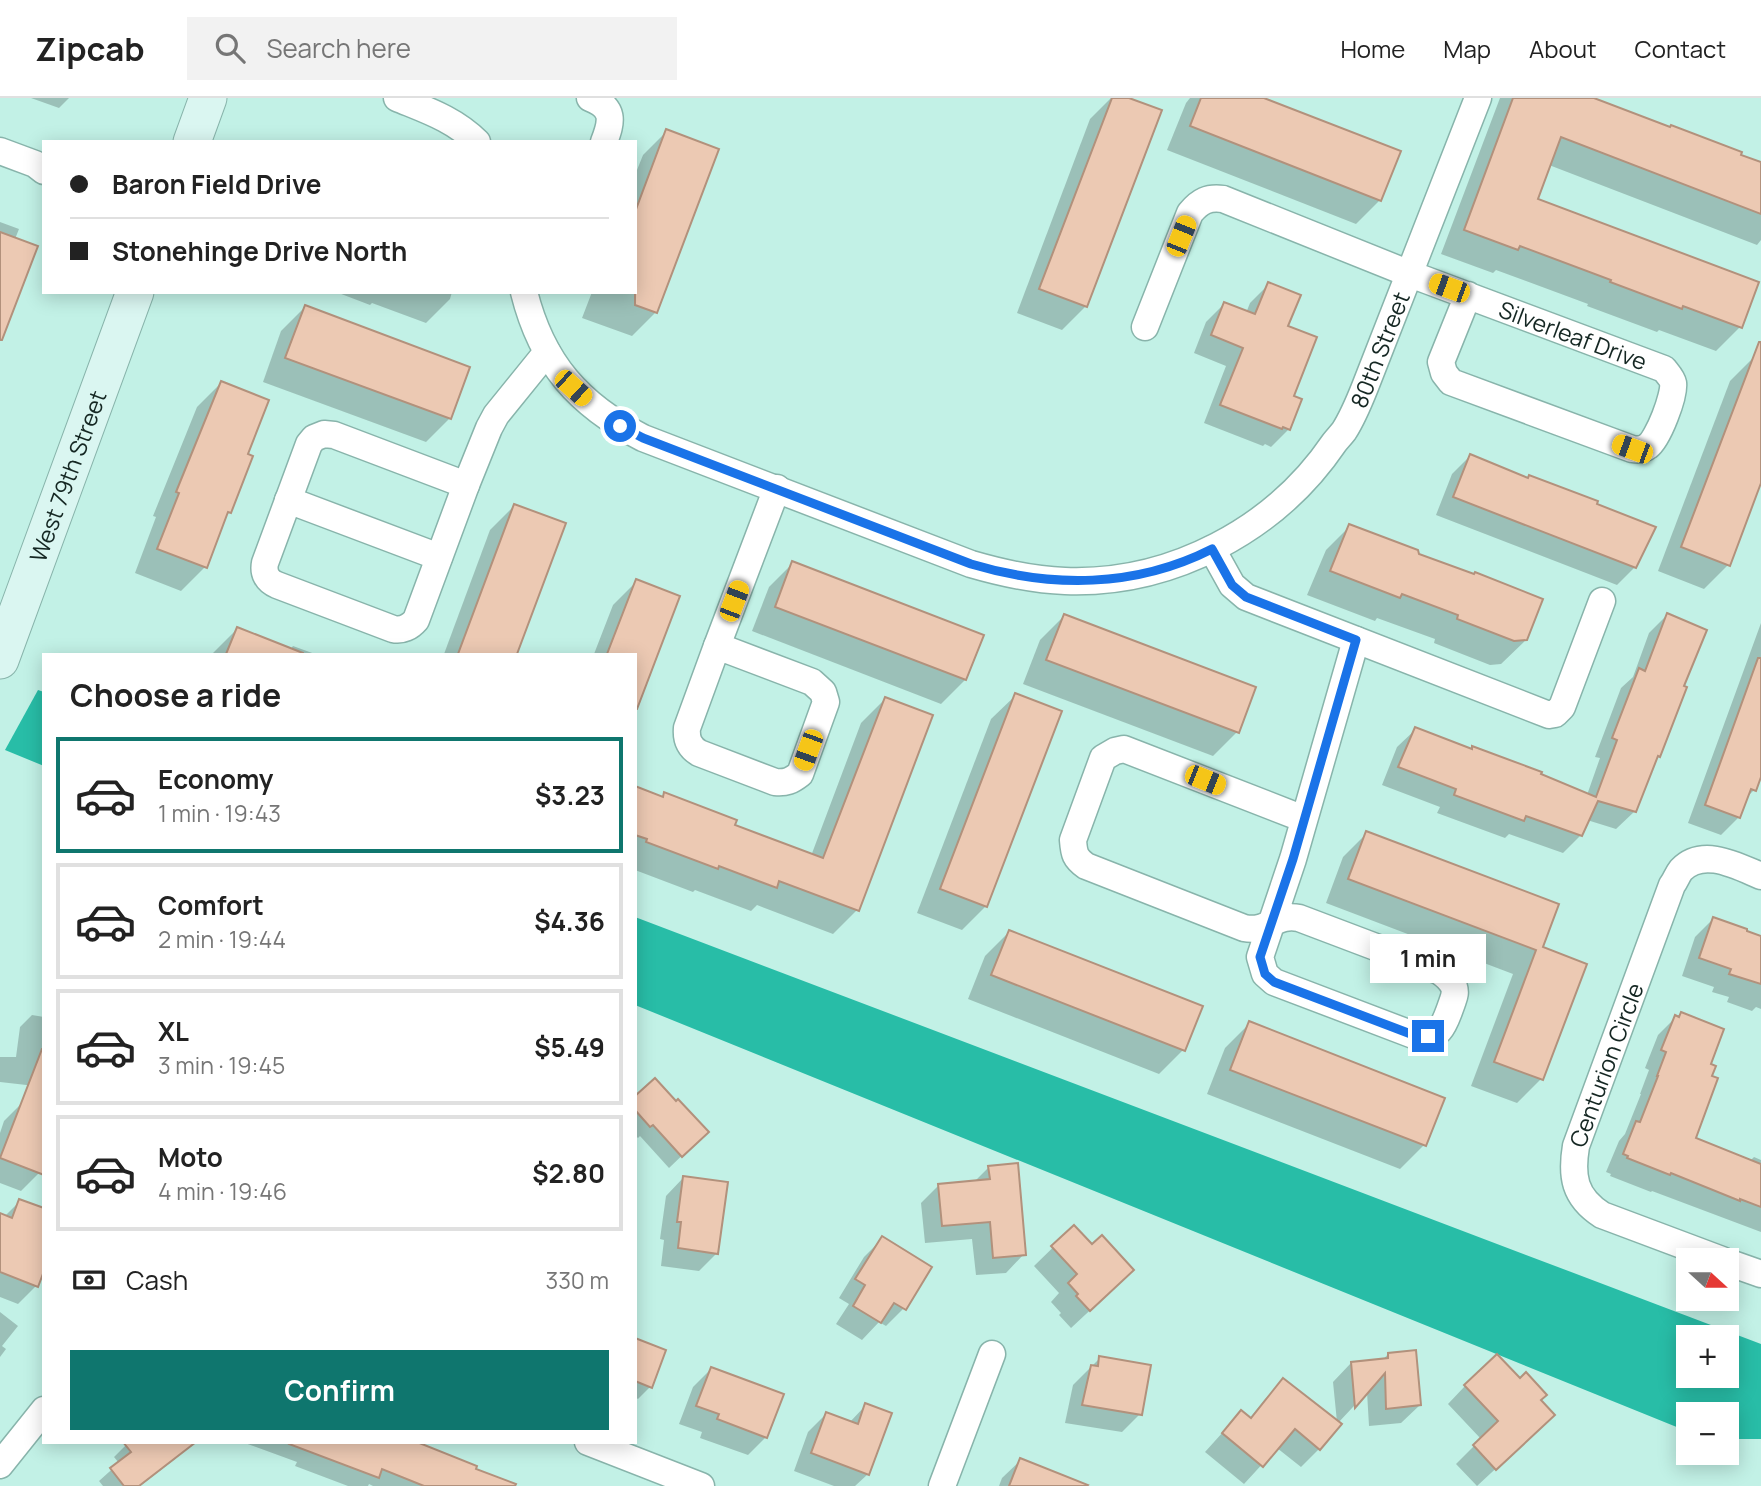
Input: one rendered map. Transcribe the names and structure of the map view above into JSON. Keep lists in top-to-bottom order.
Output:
{
  "streets": {
    "main road": ["West 79th Street"],
    "street": ["Silverleaf Drive", "80th Street", "Centurion Circle"]
  },
  "crossings": [
    ["Silverleaf Drive", "80th Street"]
  ],
  "north": "right",
  "page": {
    "header": "Zipcab",
    "search": "Search here",
    "nav": [
      "Home",
      "Map",
      "About",
      "Contact"
    ],
    "banner": ["Baron Field Drive", "Stonehinge Drive North"],
    "heading": "Choose a ride",
    "list": [
      {
        "name": "Economy",
        "note": "1 min · 19:43",
        "value": "$3.23"
      },
      {
        "name": "Comfort",
        "note": "2 min · 19:44",
        "value": "$4.36"
      },
      {
        "name": "XL",
        "note": "3 min · 19:45",
        "value": "$5.49"
      },
      {
        "name": "Moto",
        "note": "4 min · 19:46",
        "value": "$2.80"
      }
    ],
    "bubble": "1 min",
    "pay": ["Cash", "330 m"],
    "map_buttons": ["+", "−"],
    "buttons": "Confirm"
  }
}
